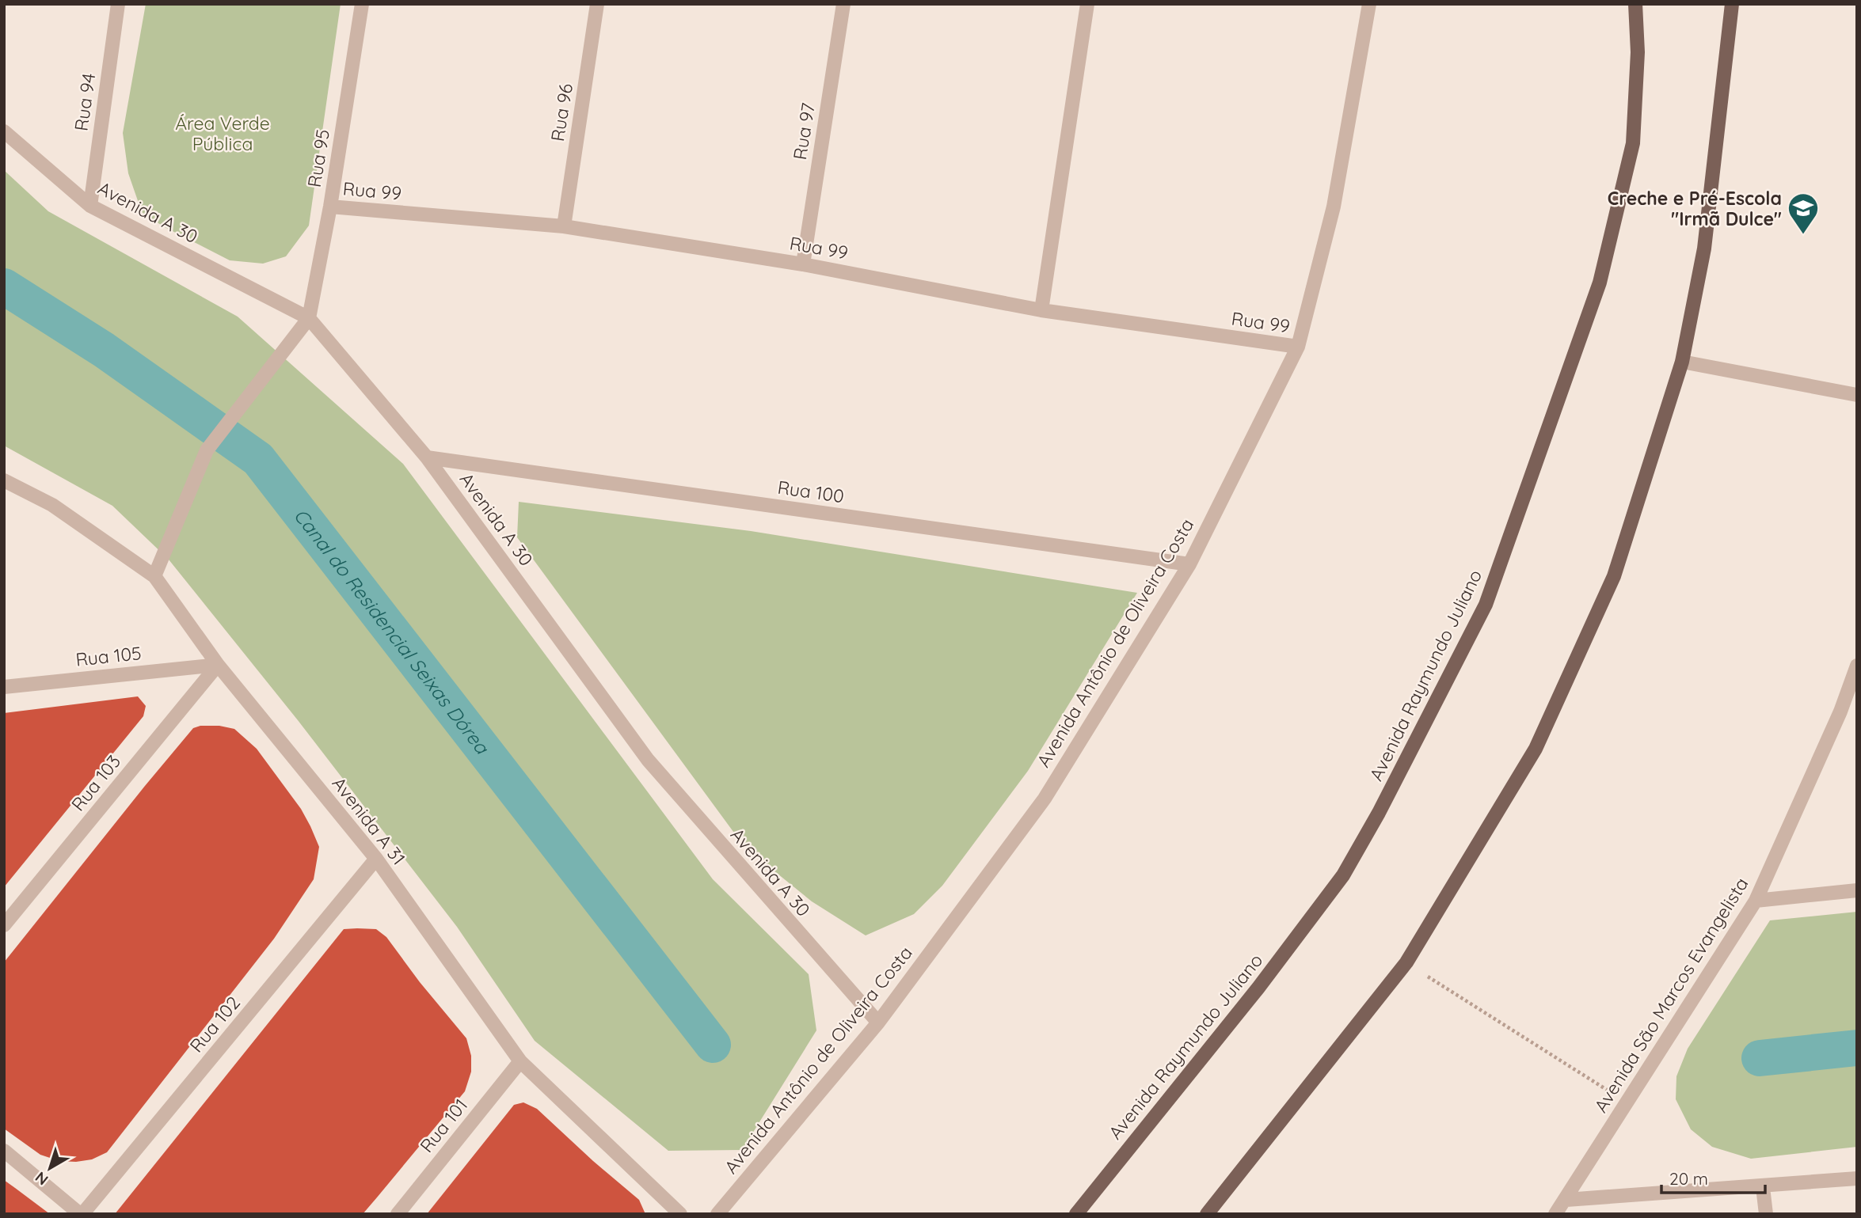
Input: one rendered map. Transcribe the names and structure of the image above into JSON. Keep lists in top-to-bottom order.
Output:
{
  "streets": {
    "main road": ["Avenida Raymundo Juliano"],
    "street": [
      "Rua 94",
      "Rua 96",
      "Rua 97",
      "Rua 95",
      "Rua 99",
      "Avenida A 30",
      "Rua 100",
      "Avenida Antônio de Oliveira Costa",
      "Rua 105",
      "Rua 103",
      "Avenida A 31",
      "Avenida São Marcos Evangelista",
      "Rua 102",
      "Rua 101"
    ]
  },
  "crossings": [
    ["Rua 94", "Avenida A 30"],
    ["Rua 96", "Rua 99"],
    ["Rua 97", "Rua 99"],
    ["Rua 95", "Rua 99"],
    ["Rua 95", "Avenida A 30"],
    ["Rua 99", "Avenida Antônio de Oliveira Costa"],
    ["Avenida A 30", "Rua 100"],
    ["Avenida A 30", "Avenida Antônio de Oliveira Costa"],
    ["Rua 100", "Avenida Antônio de Oliveira Costa"],
    ["Rua 105", "Rua 103"],
    ["Rua 105", "Avenida A 31"],
    ["Rua 103", "Avenida A 31"],
    ["Avenida A 31", "Rua 102"],
    ["Avenida A 31", "Rua 101"]
  ],
  "water": ["Canal do Residencial Seixas Dórea"],
  "parks": ["Área Verde Pública"],
  "places": {
    "school or university": ["Creche e Pré-Escola \"Irmã Dulce\""]
  },
  "scale_bar": "20 m",
  "north": "bottom left"
}
